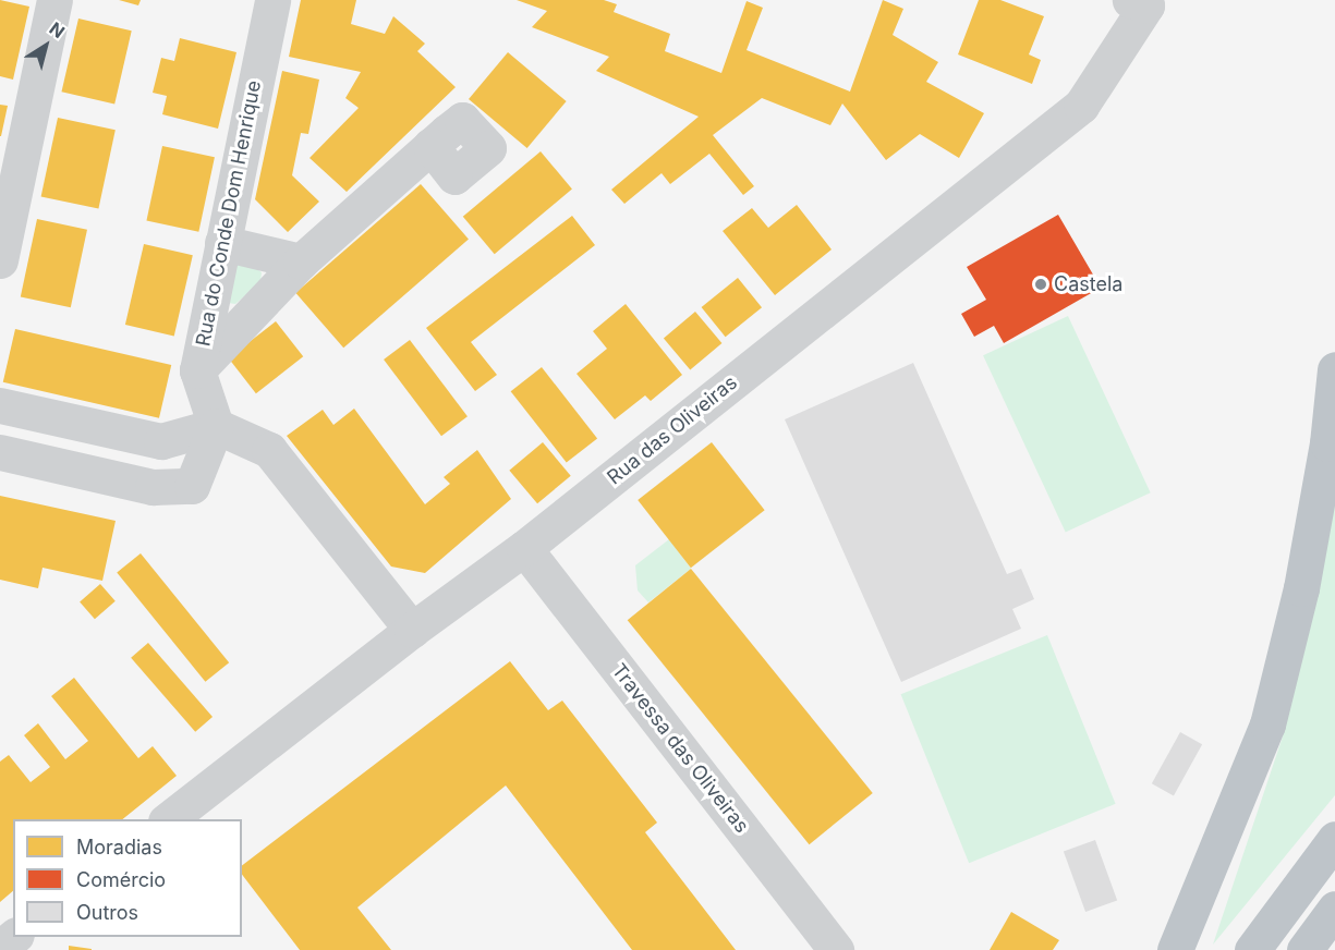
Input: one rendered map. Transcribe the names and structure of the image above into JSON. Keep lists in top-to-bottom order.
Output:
{
  "streets": {
    "street": ["Rua do Conde Dom Henrique", "Rua das Oliveiras", "Travessa das Oliveiras"]
  },
  "crossings": [
    ["Rua das Oliveiras", "Travessa das Oliveiras"]
  ],
  "places": ["Castela"],
  "legend": ["Moradias", "Comércio", "Outros"],
  "north": "top right"
}
